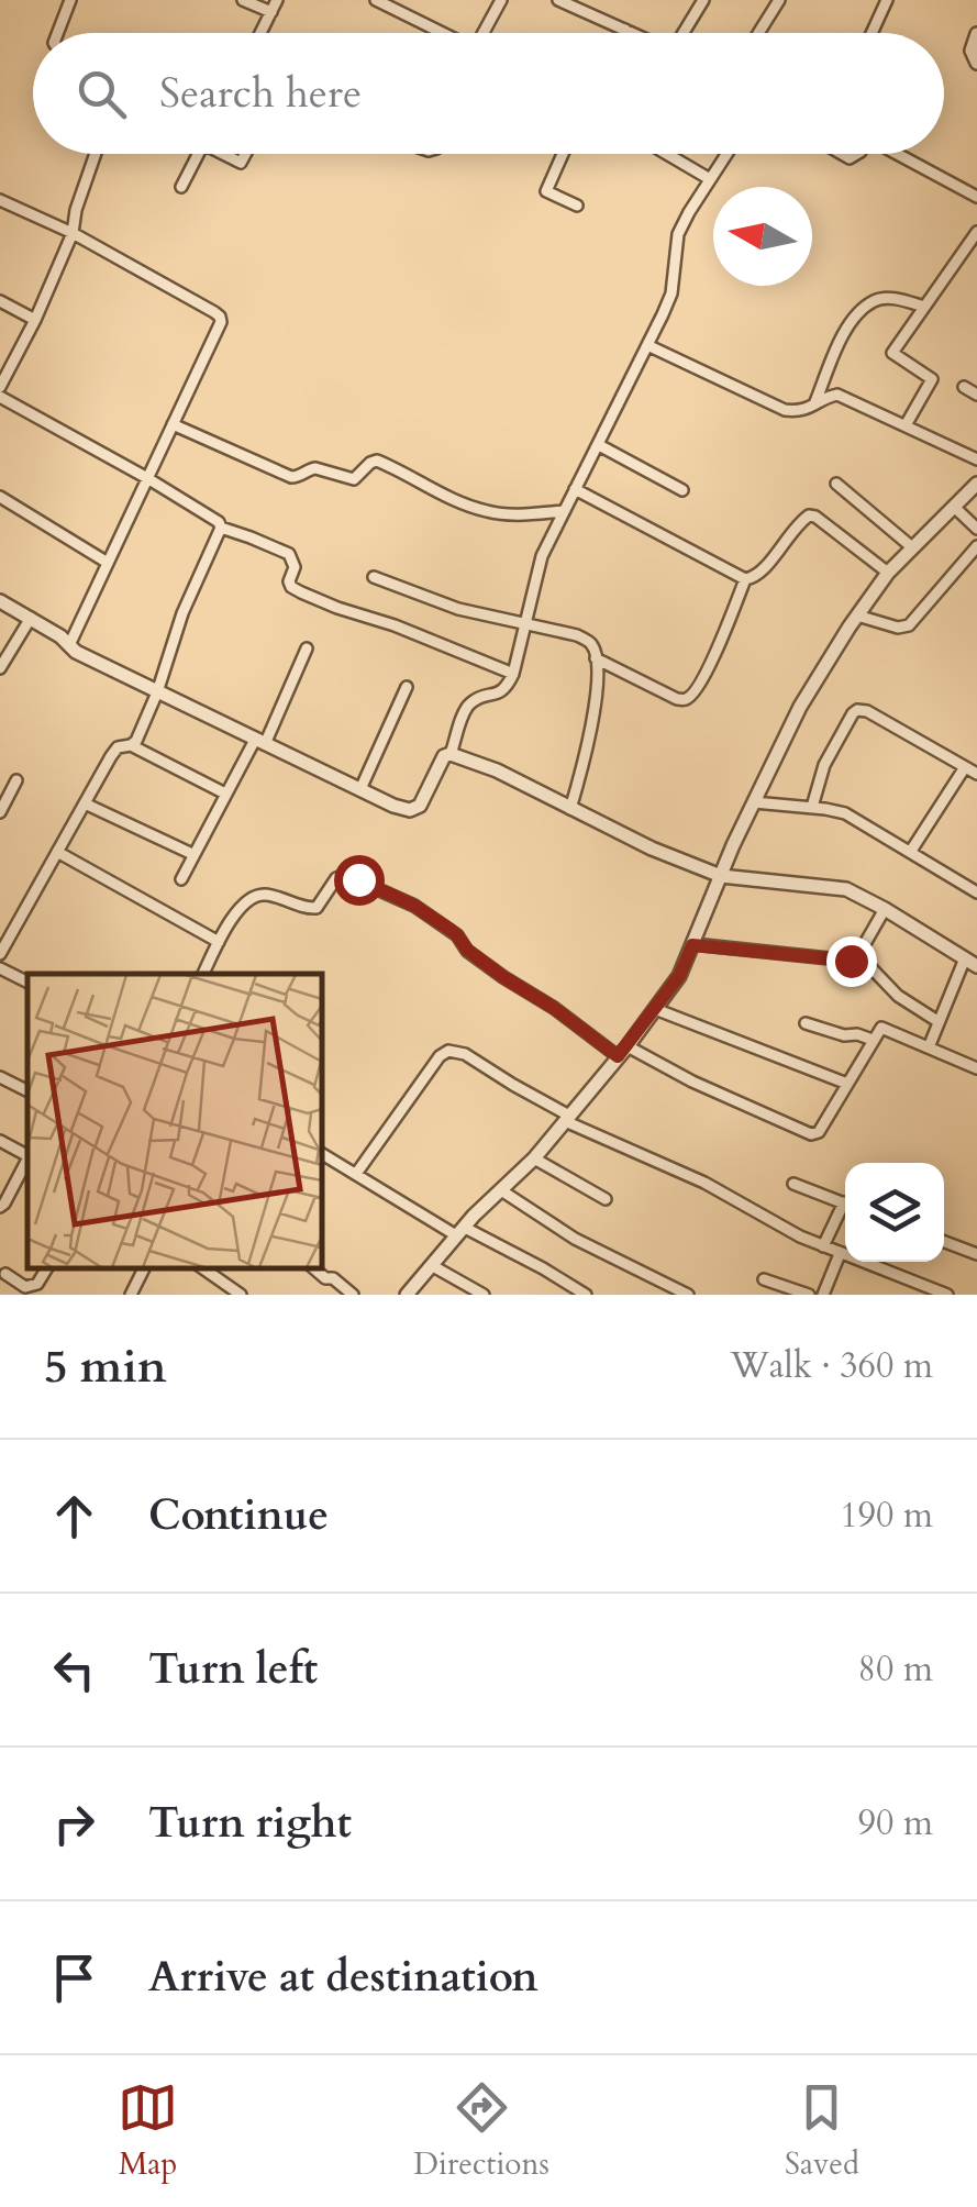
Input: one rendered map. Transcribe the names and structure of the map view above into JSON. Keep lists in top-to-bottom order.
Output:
{
  "north": "left",
  "page": {
    "search": "Search here",
    "heading": ["5 min", "Walk · 360 m"],
    "list": [
      ["Continue", "190 m"],
      ["Turn left", "80 m"],
      ["Turn right", "90 m"],
      "Arrive at destination"
    ],
    "nav": ["Map", "Directions", "Saved"]
  }
}
